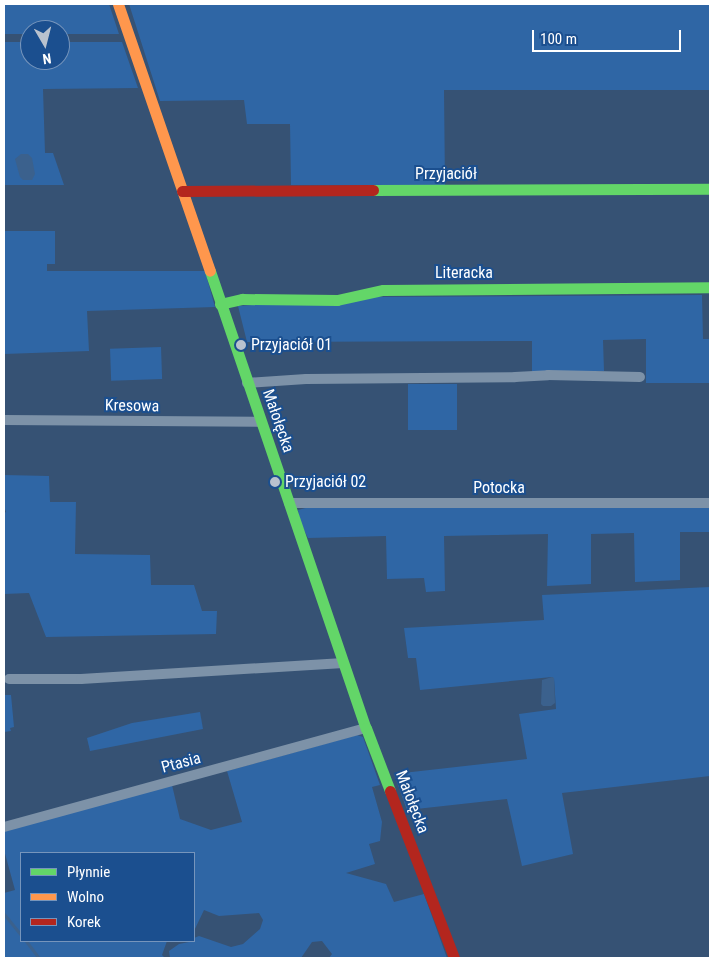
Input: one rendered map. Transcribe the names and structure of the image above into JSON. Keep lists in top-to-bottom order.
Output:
{
  "streets": {
    "street": [
      "Przyjaciół",
      "Literacka",
      "Kresowa",
      "Małołęcka",
      "Potocka",
      "Ptasia"
    ]
  },
  "crossings": [
    ["Przyjaciół", "Małołęcka"],
    ["Literacka", "Małołęcka"],
    ["Kresowa", "Małołęcka"],
    ["Małołęcka", "Potocka"],
    ["Małołęcka", "Ptasia"]
  ],
  "places": ["Przyjaciół 01", "Przyjaciół 02"],
  "legend": ["Płynnie", "Wolno", "Korek"],
  "scale_bar": "100 m",
  "north": "bottom"
}
